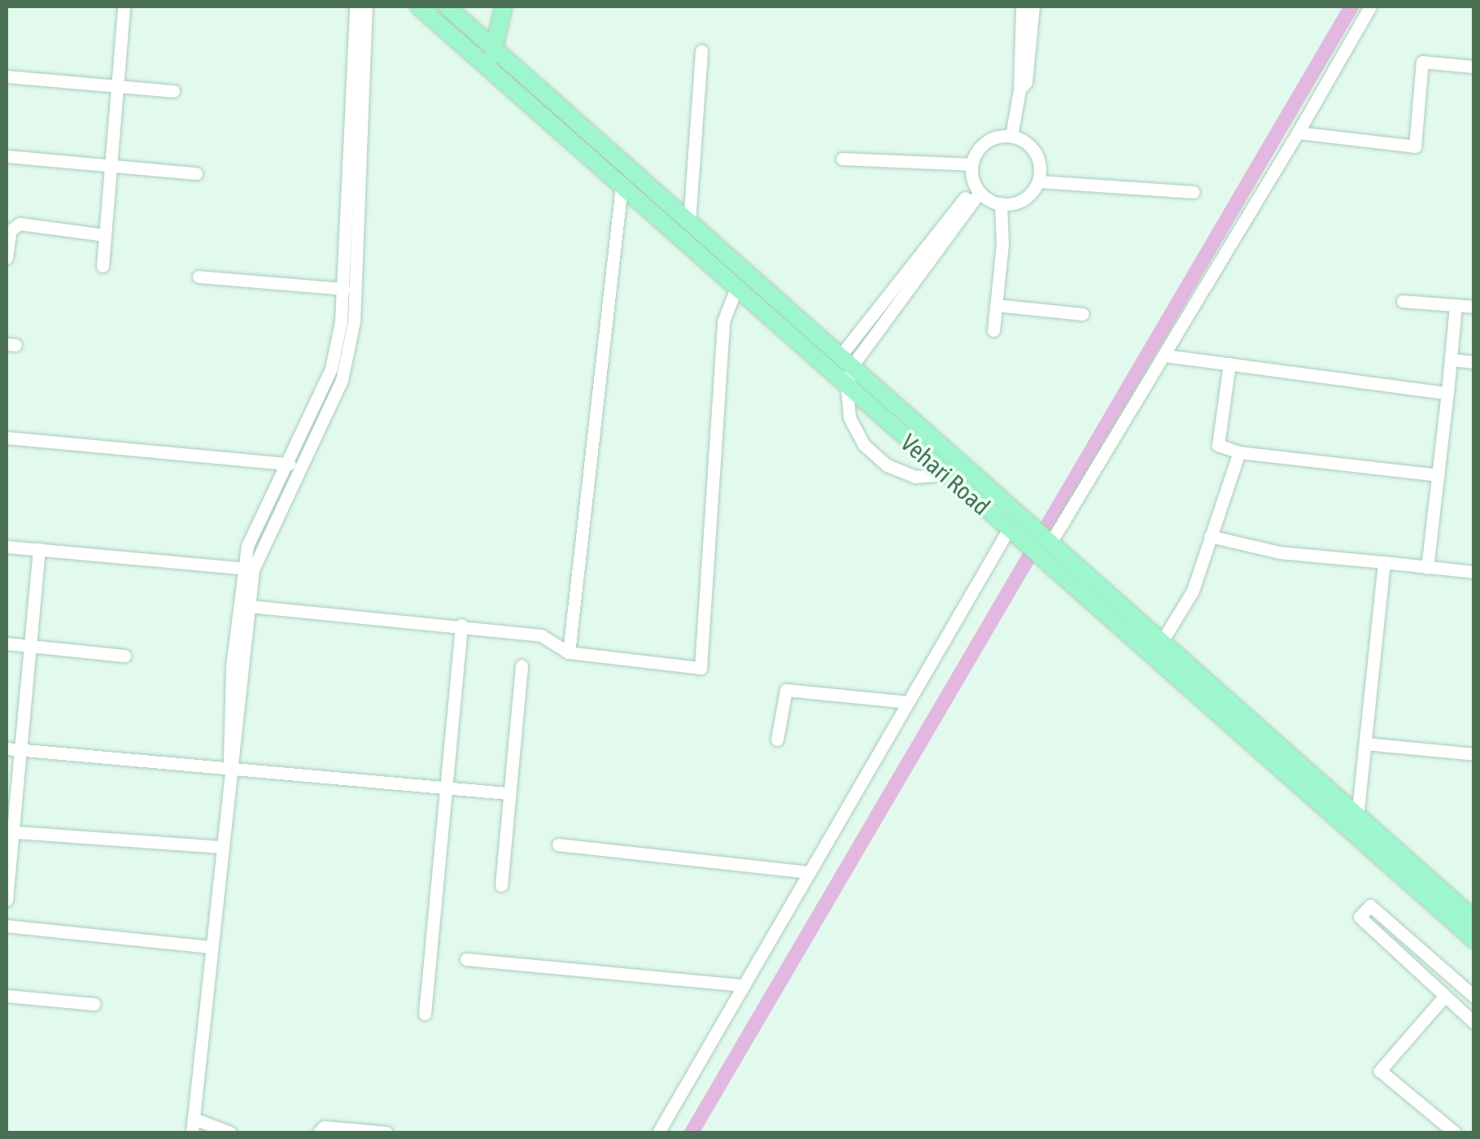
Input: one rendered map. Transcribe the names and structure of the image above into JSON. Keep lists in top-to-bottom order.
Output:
{
  "streets": {
    "main road": ["Vehari Road"]
  }
}
